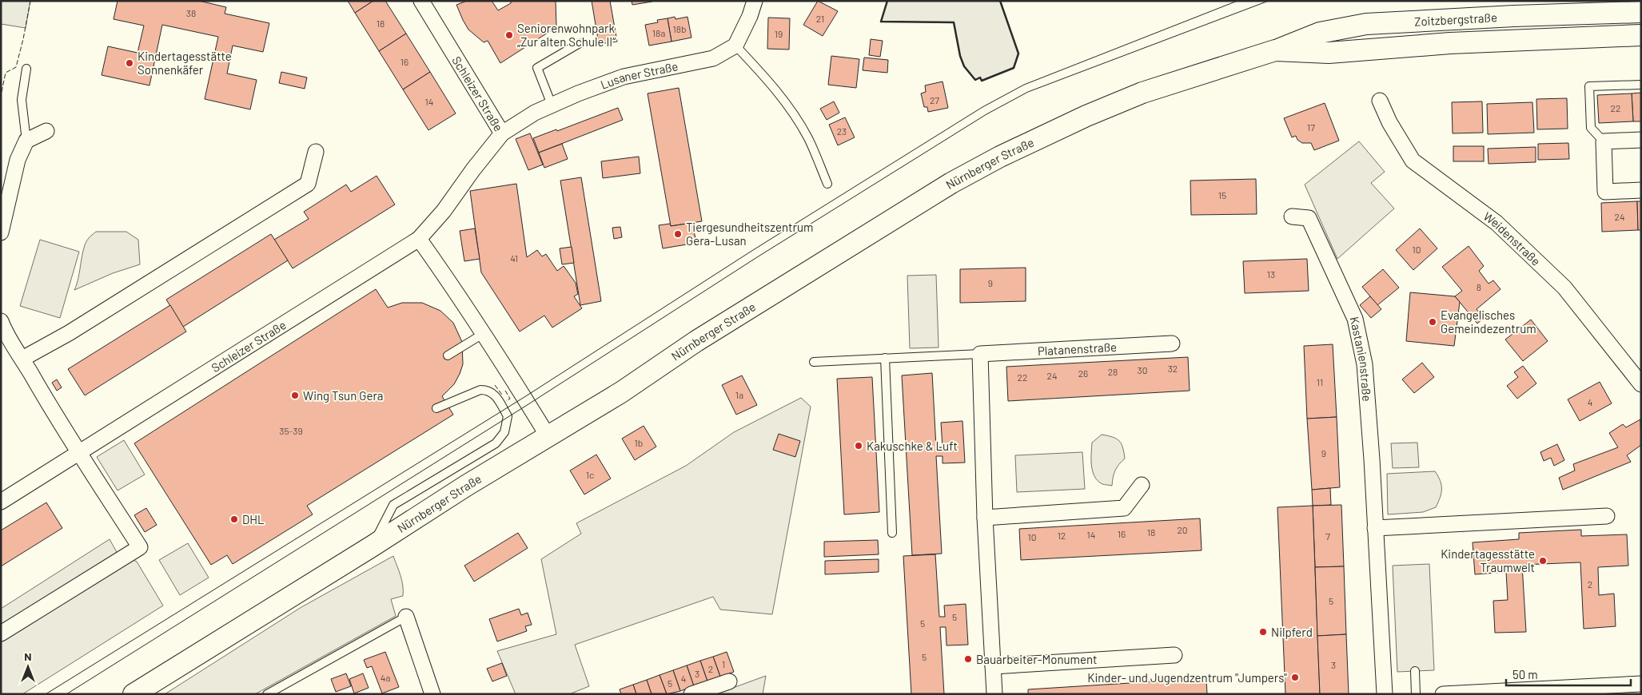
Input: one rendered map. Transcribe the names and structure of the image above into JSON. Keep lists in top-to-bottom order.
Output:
{
  "streets": {
    "main road": ["Zoitzbergstraße", "Nürnberger Straße"],
    "street": [
      "Lusaner Straße",
      "Schleizer Straße",
      "Weidenstraße",
      "Platanenstraße",
      "Kastanienstraße"
    ]
  },
  "crossings": [
    ["Zoitzbergstraße", "Nürnberger Straße"],
    ["Lusaner Straße", "Schleizer Straße"]
  ],
  "places": [
    "Seniorenwohnpark „Zur alten Schule II“",
    "Kindertagesstätte Sonnenkäfer",
    "Tiergesundheitszentrum Gera-Lusan",
    "Evangelisches Gemeindezentrum",
    "Wing Tsun Gera",
    "Kakuschke & Luft",
    "DHL",
    "Kindertagesstätte Traumwelt",
    "Nilpferd",
    "Bauarbeiter-Monument",
    "Kinder- und Jugendzentrum \"Jumpers\""
  ],
  "house_numbers": [
    "38",
    "21",
    "18",
    "18b",
    "18a",
    "19",
    "16",
    "27",
    "14",
    "22",
    "17",
    "23",
    "15",
    "24",
    "10",
    "41",
    "13",
    "9",
    "8",
    "32",
    "30",
    "28",
    "26",
    "24",
    "22",
    "11",
    "1a",
    "4",
    "35-39",
    "1b",
    "9",
    "1c",
    "20",
    "18",
    "16",
    "14",
    "12",
    "7",
    "10",
    "2",
    "5",
    "5",
    "5",
    "5",
    "1",
    "3",
    "2",
    "3",
    "4a",
    "4",
    "5"
  ],
  "scale_bar": "50 m",
  "north": "top"
}
